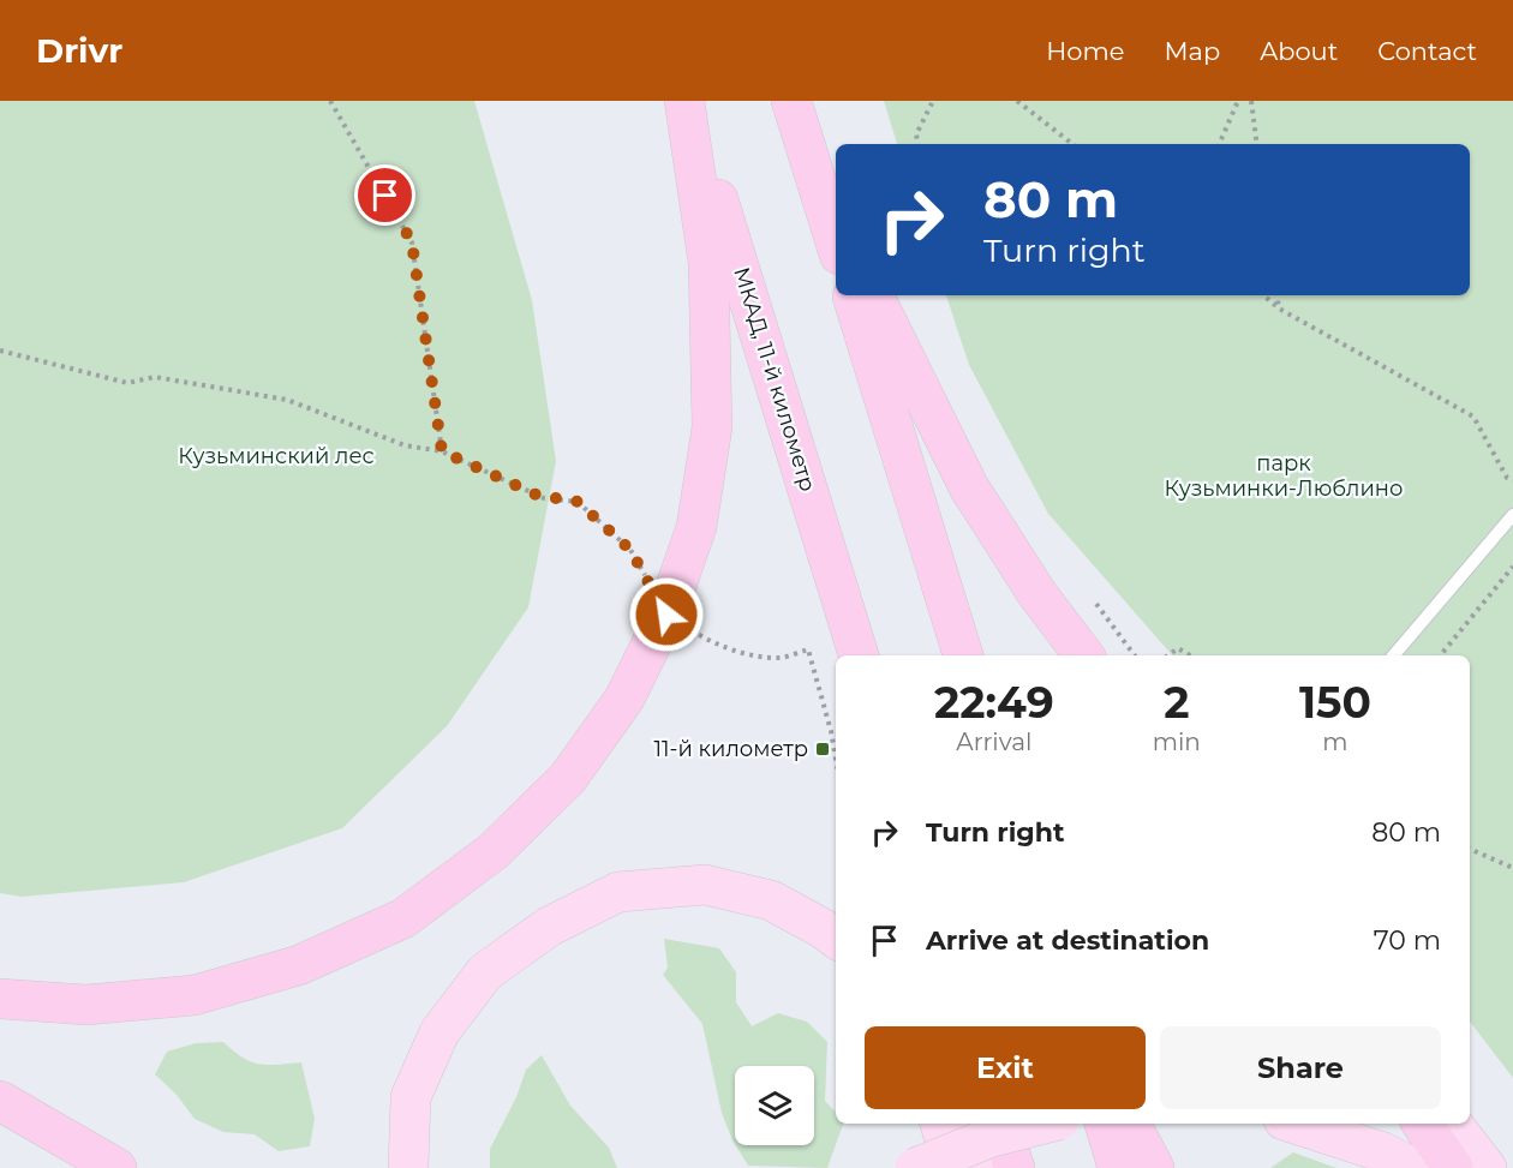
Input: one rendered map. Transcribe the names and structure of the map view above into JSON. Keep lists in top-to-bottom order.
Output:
{
  "streets": {
    "highway": ["МКАД, 11-й километр"]
  },
  "parks": ["Кузьминский лес", "парк Кузьминки-Люблино"],
  "places": {
    "transit": ["11-й километр"]
  },
  "page": {
    "header": "Drivr",
    "nav": [
      "Home",
      "Map",
      "About",
      "Contact"
    ],
    "turn": ["80 m", "Turn right"],
    "eta": [
      "22:49",
      "Arrival",
      "2",
      "min",
      "150",
      "m"
    ],
    "list": [
      {
        "name": "Turn right",
        "value": "80 m"
      },
      {
        "name": "Arrive at destination",
        "value": "70 m"
      }
    ],
    "buttons": ["Exit", "Share"]
  }
}
